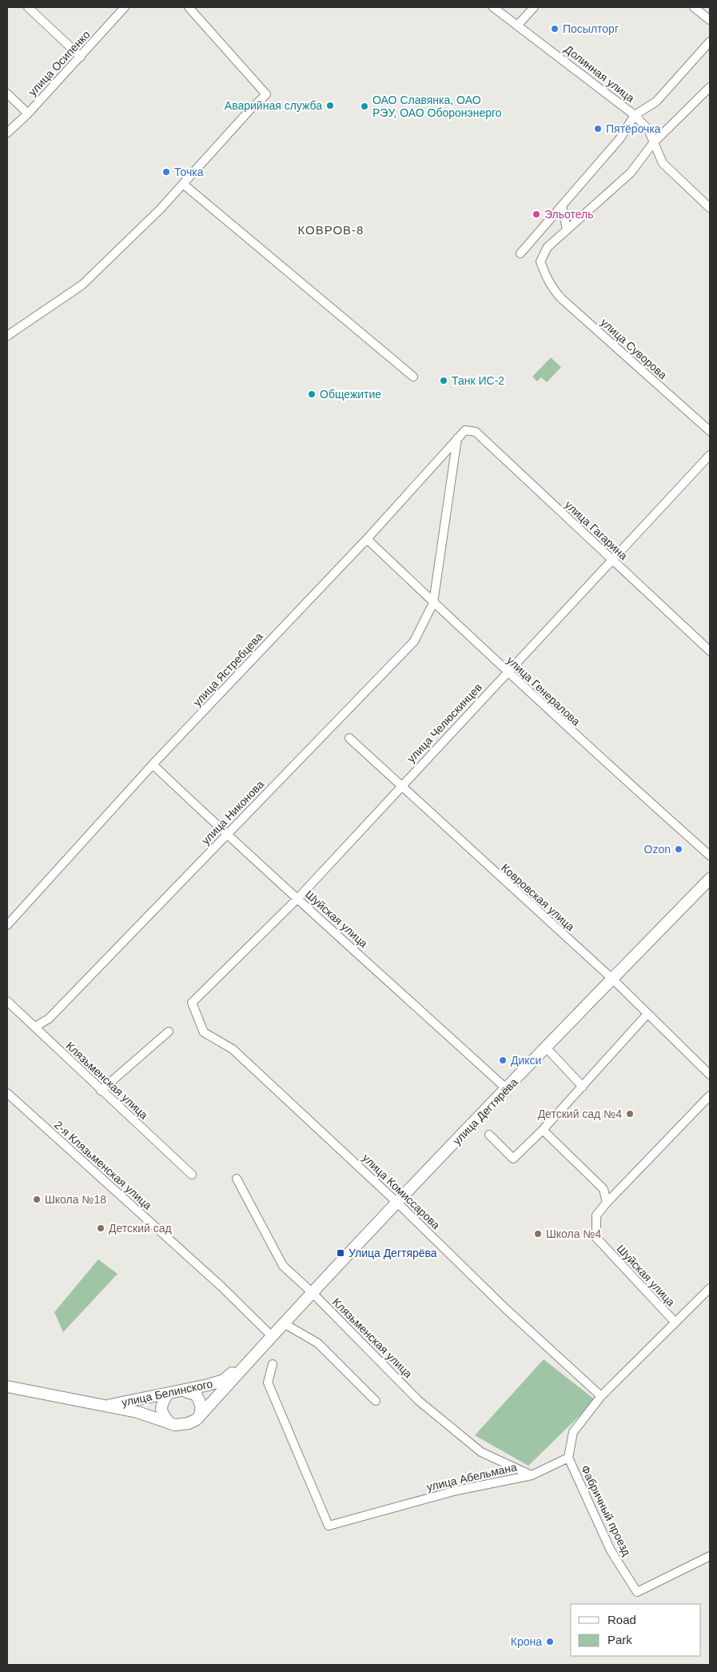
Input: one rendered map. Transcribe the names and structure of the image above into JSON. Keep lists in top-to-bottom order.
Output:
{
  "streets": {
    "main road": ["улица Дегтярёва", "улица Белинского"],
    "street": [
      "улица Осипенко",
      "Долинная улица",
      "улица Суворова",
      "улица Гагарина",
      "улица Ястребцева",
      "улица Генералова",
      "улица Челюскинцев",
      "улица Никонова",
      "Ковровская улица",
      "Шуйская улица",
      "Клязьменская улица",
      "2-я Клязьменская улица",
      "улица Комиссарова",
      "улица Абельмана",
      "Фабричный проезд"
    ]
  },
  "crossings": [
    ["улица Гагарина", "улица Ястребцева"],
    ["улица Гагарина", "улица Челюскинцев"],
    ["улица Ястребцева", "улица Генералова"],
    ["улица Ястребцева", "улица Никонова"],
    ["улица Ястребцева", "Шуйская улица"],
    ["улица Генералова", "улица Челюскинцев"],
    ["улица Генералова", "улица Никонова"],
    ["улица Челюскинцев", "Ковровская улица"],
    ["улица Челюскинцев", "Шуйская улица"],
    ["улица Челюскинцев", "улица Комиссарова"],
    ["улица Никонова", "Шуйская улица"],
    ["улица Никонова", "Клязьменская улица"],
    ["Ковровская улица", "улица Дегтярёва"],
    ["Шуйская улица", "улица Дегтярёва"],
    ["Клязьменская улица", "улица Дегтярёва"],
    ["Клязьменская улица", "улица Абельмана"],
    ["улица Дегтярёва", "2-я Клязьменская улица"],
    ["улица Дегтярёва", "улица Комиссарова"],
    ["улица Дегтярёва", "улица Белинского"],
    ["улица Абельмана", "Фабричный проезд"]
  ],
  "districts": ["КОВРОВ-8"],
  "places": {
    "other": [
      "Посылторг",
      "Аварийная служба",
      "ОАО Славянка, ОАО РЭУ, ОАО Оборонэнерго",
      "Пятёрочка",
      "Точка",
      "Эльотель",
      "Танк ИС-2",
      "Общежитие",
      "Ozon",
      "Дикси",
      "Детский сад №4",
      "Школа №18",
      "Детский сад",
      "Школа №4",
      "Крона"
    ],
    "transit": ["Улица Дегтярёва"]
  },
  "legend": ["Road", "Park"]
}
